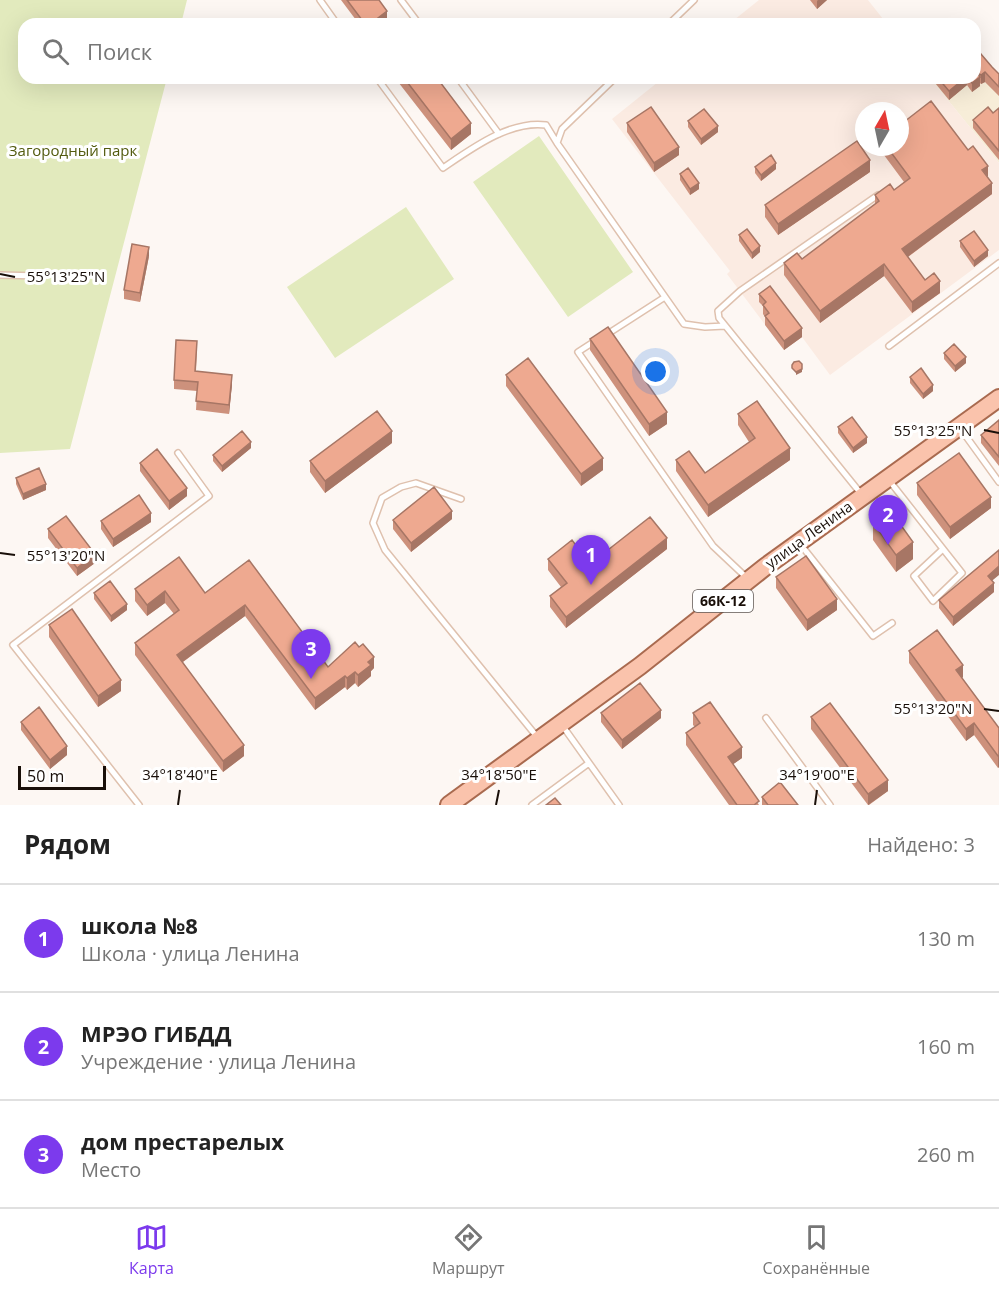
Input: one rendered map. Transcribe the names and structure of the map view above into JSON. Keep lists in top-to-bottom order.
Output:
{
  "streets": {
    "main road": ["улица Ленина", "66К-12"]
  },
  "parks": ["Загородный парк"],
  "scale_bar": "50 m",
  "north": "top",
  "page": {
    "search": "Поиск",
    "pins": ["2", "1", "3"],
    "scale": "50 m",
    "heading": ["Рядом", "Найдено: 3"],
    "list": [
      {
        "mark": "1",
        "name": "школа №8",
        "note": "Школа · улица Ленина",
        "value": "130 m"
      },
      {
        "mark": "2",
        "name": "МРЭО ГИБДД",
        "note": "Учреждение · улица Ленина",
        "value": "160 m"
      },
      {
        "mark": "3",
        "name": "дом престарелых",
        "note": "Место",
        "value": "260 m"
      }
    ],
    "nav": ["Карта", "Маршрут", "Сохранённые"]
  },
  "coordinates": [
    "55°13'25\"N",
    "55°13'20\"N",
    "34°18'40\"E",
    "34°18'50\"E",
    "34°19'00\"E"
  ]
}
